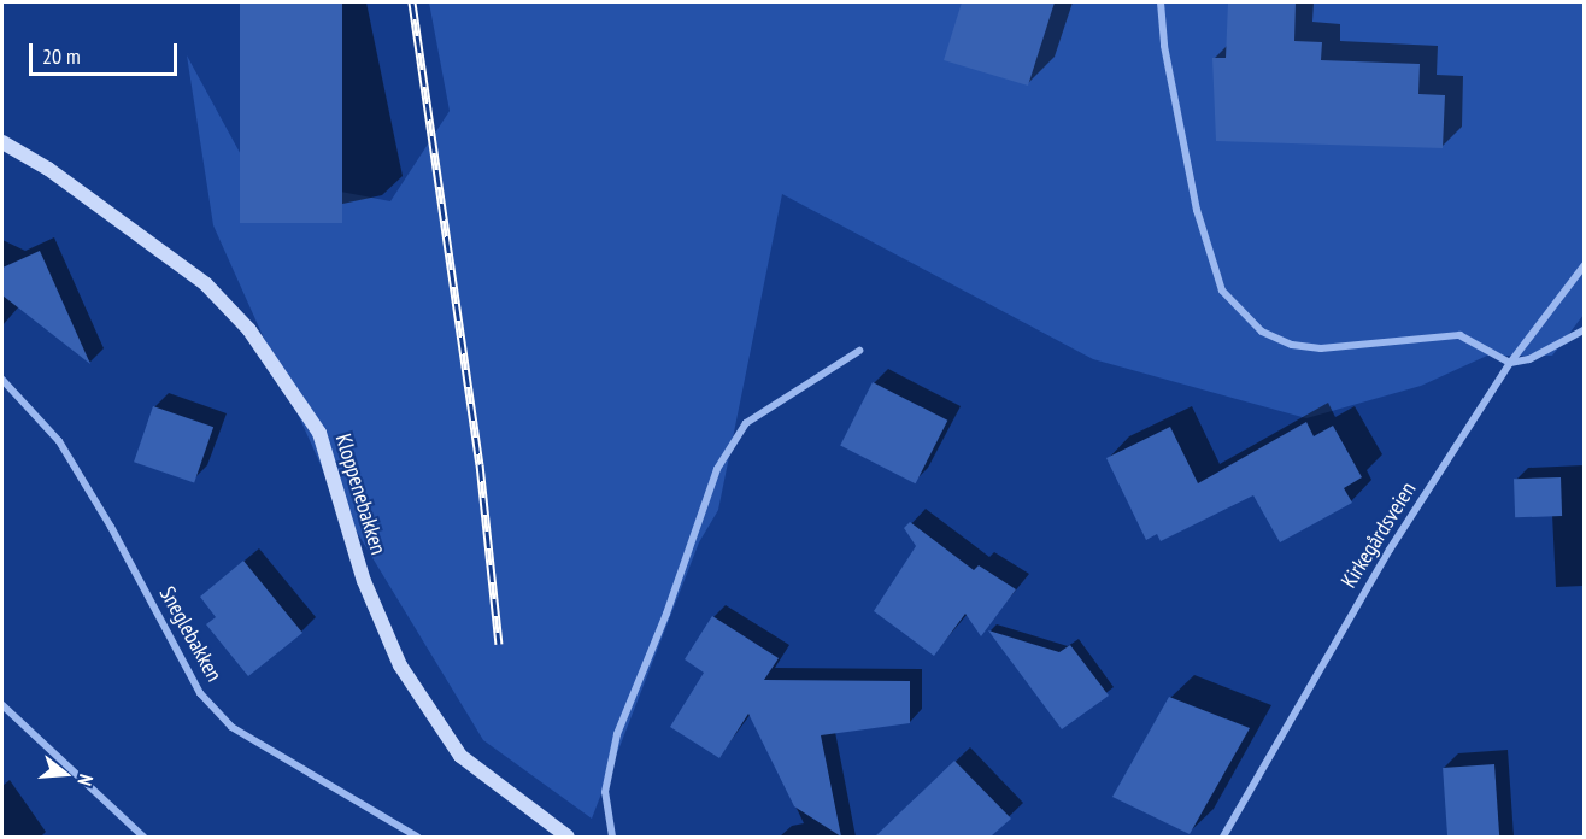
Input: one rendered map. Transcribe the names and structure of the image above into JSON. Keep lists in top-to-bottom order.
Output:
{
  "streets": {
    "main road": ["Kloppenebakken"],
    "street": ["Kirkegårdsveien", "Sneglebakken"]
  },
  "scale_bar": "20 m",
  "north": "right"
}
